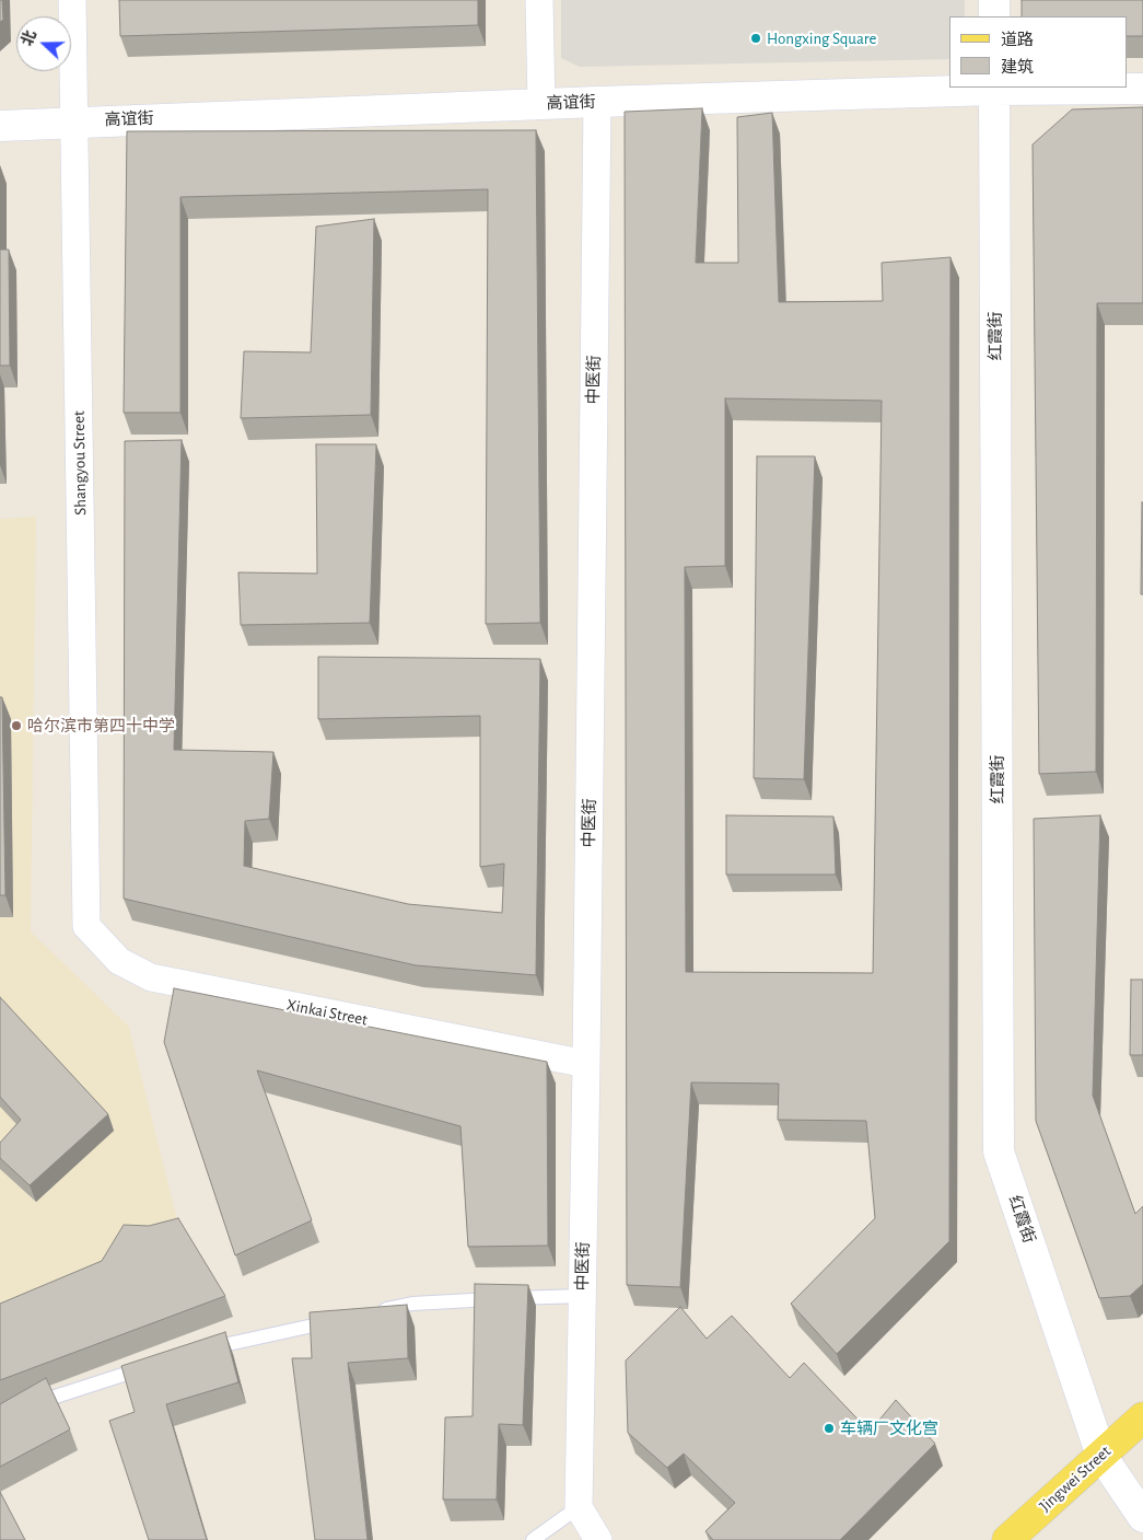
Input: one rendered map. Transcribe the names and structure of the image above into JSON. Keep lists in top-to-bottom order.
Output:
{
  "streets": {
    "main road": ["高谊街", "红霞街", "Jingwei Street"],
    "street": ["中医街", "Shangyou Street", "Xinkai Street"]
  },
  "crossings": [
    ["高谊街", "红霞街"],
    ["高谊街", "中医街"],
    ["高谊街", "Shangyou Street"],
    ["红霞街", "Jingwei Street"],
    ["中医街", "Xinkai Street"],
    ["Shangyou Street", "Xinkai Street"]
  ],
  "places": ["Hongxing Square", "哈尔滨市第四十中学", "车辆厂文化宫"],
  "legend": ["道路", "建筑"],
  "north": "left"
}
